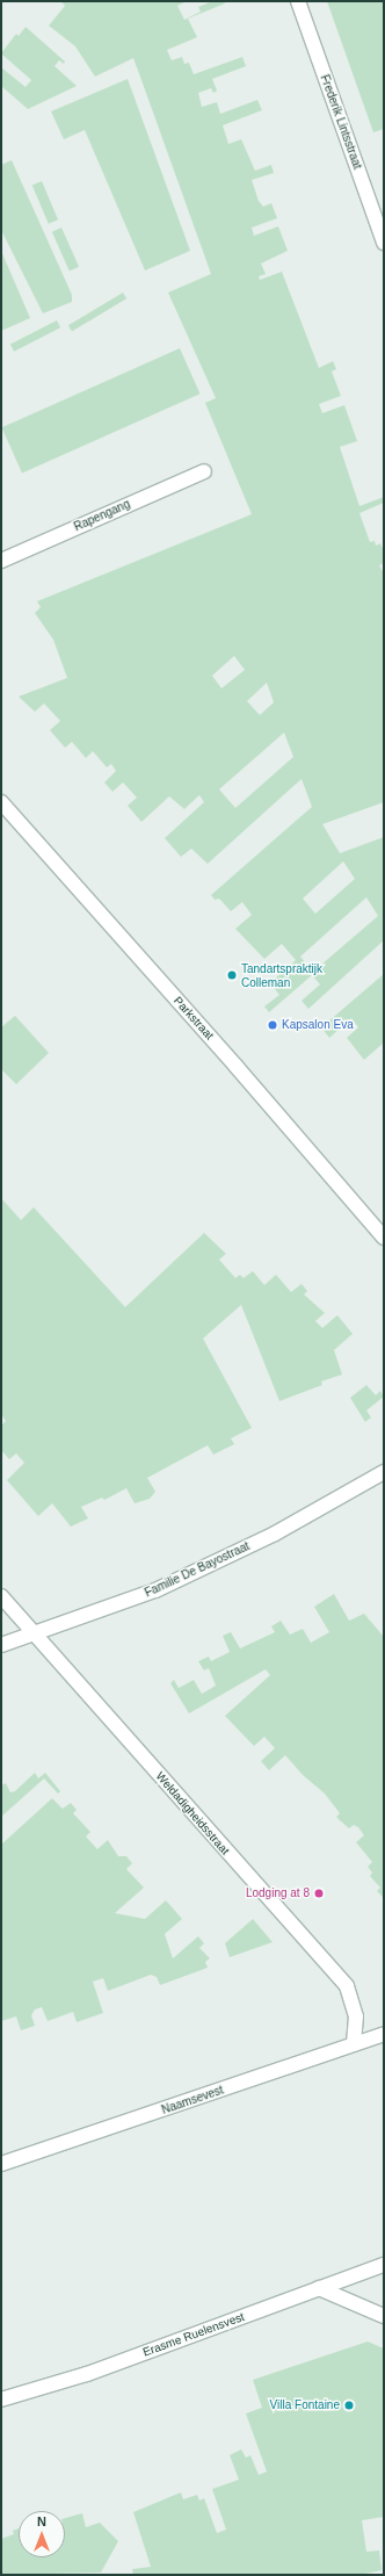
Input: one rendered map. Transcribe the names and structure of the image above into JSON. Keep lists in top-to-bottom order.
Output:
{
  "streets": {
    "street": [
      "Frederik Lintsstraat",
      "Rapengang",
      "Parkstraat",
      "Familie De Bayostraat",
      "Weldadigheidsstraat",
      "Naamsevest",
      "Erasme Ruelensvest"
    ]
  },
  "crossings": [
    ["Familie De Bayostraat", "Weldadigheidsstraat"],
    ["Weldadigheidsstraat", "Naamsevest"]
  ],
  "places": [
    "Tandartspraktijk Colleman",
    "Kapsalon Eva",
    "Lodging at 8",
    "Villa Fontaine"
  ],
  "north": "top"
}
